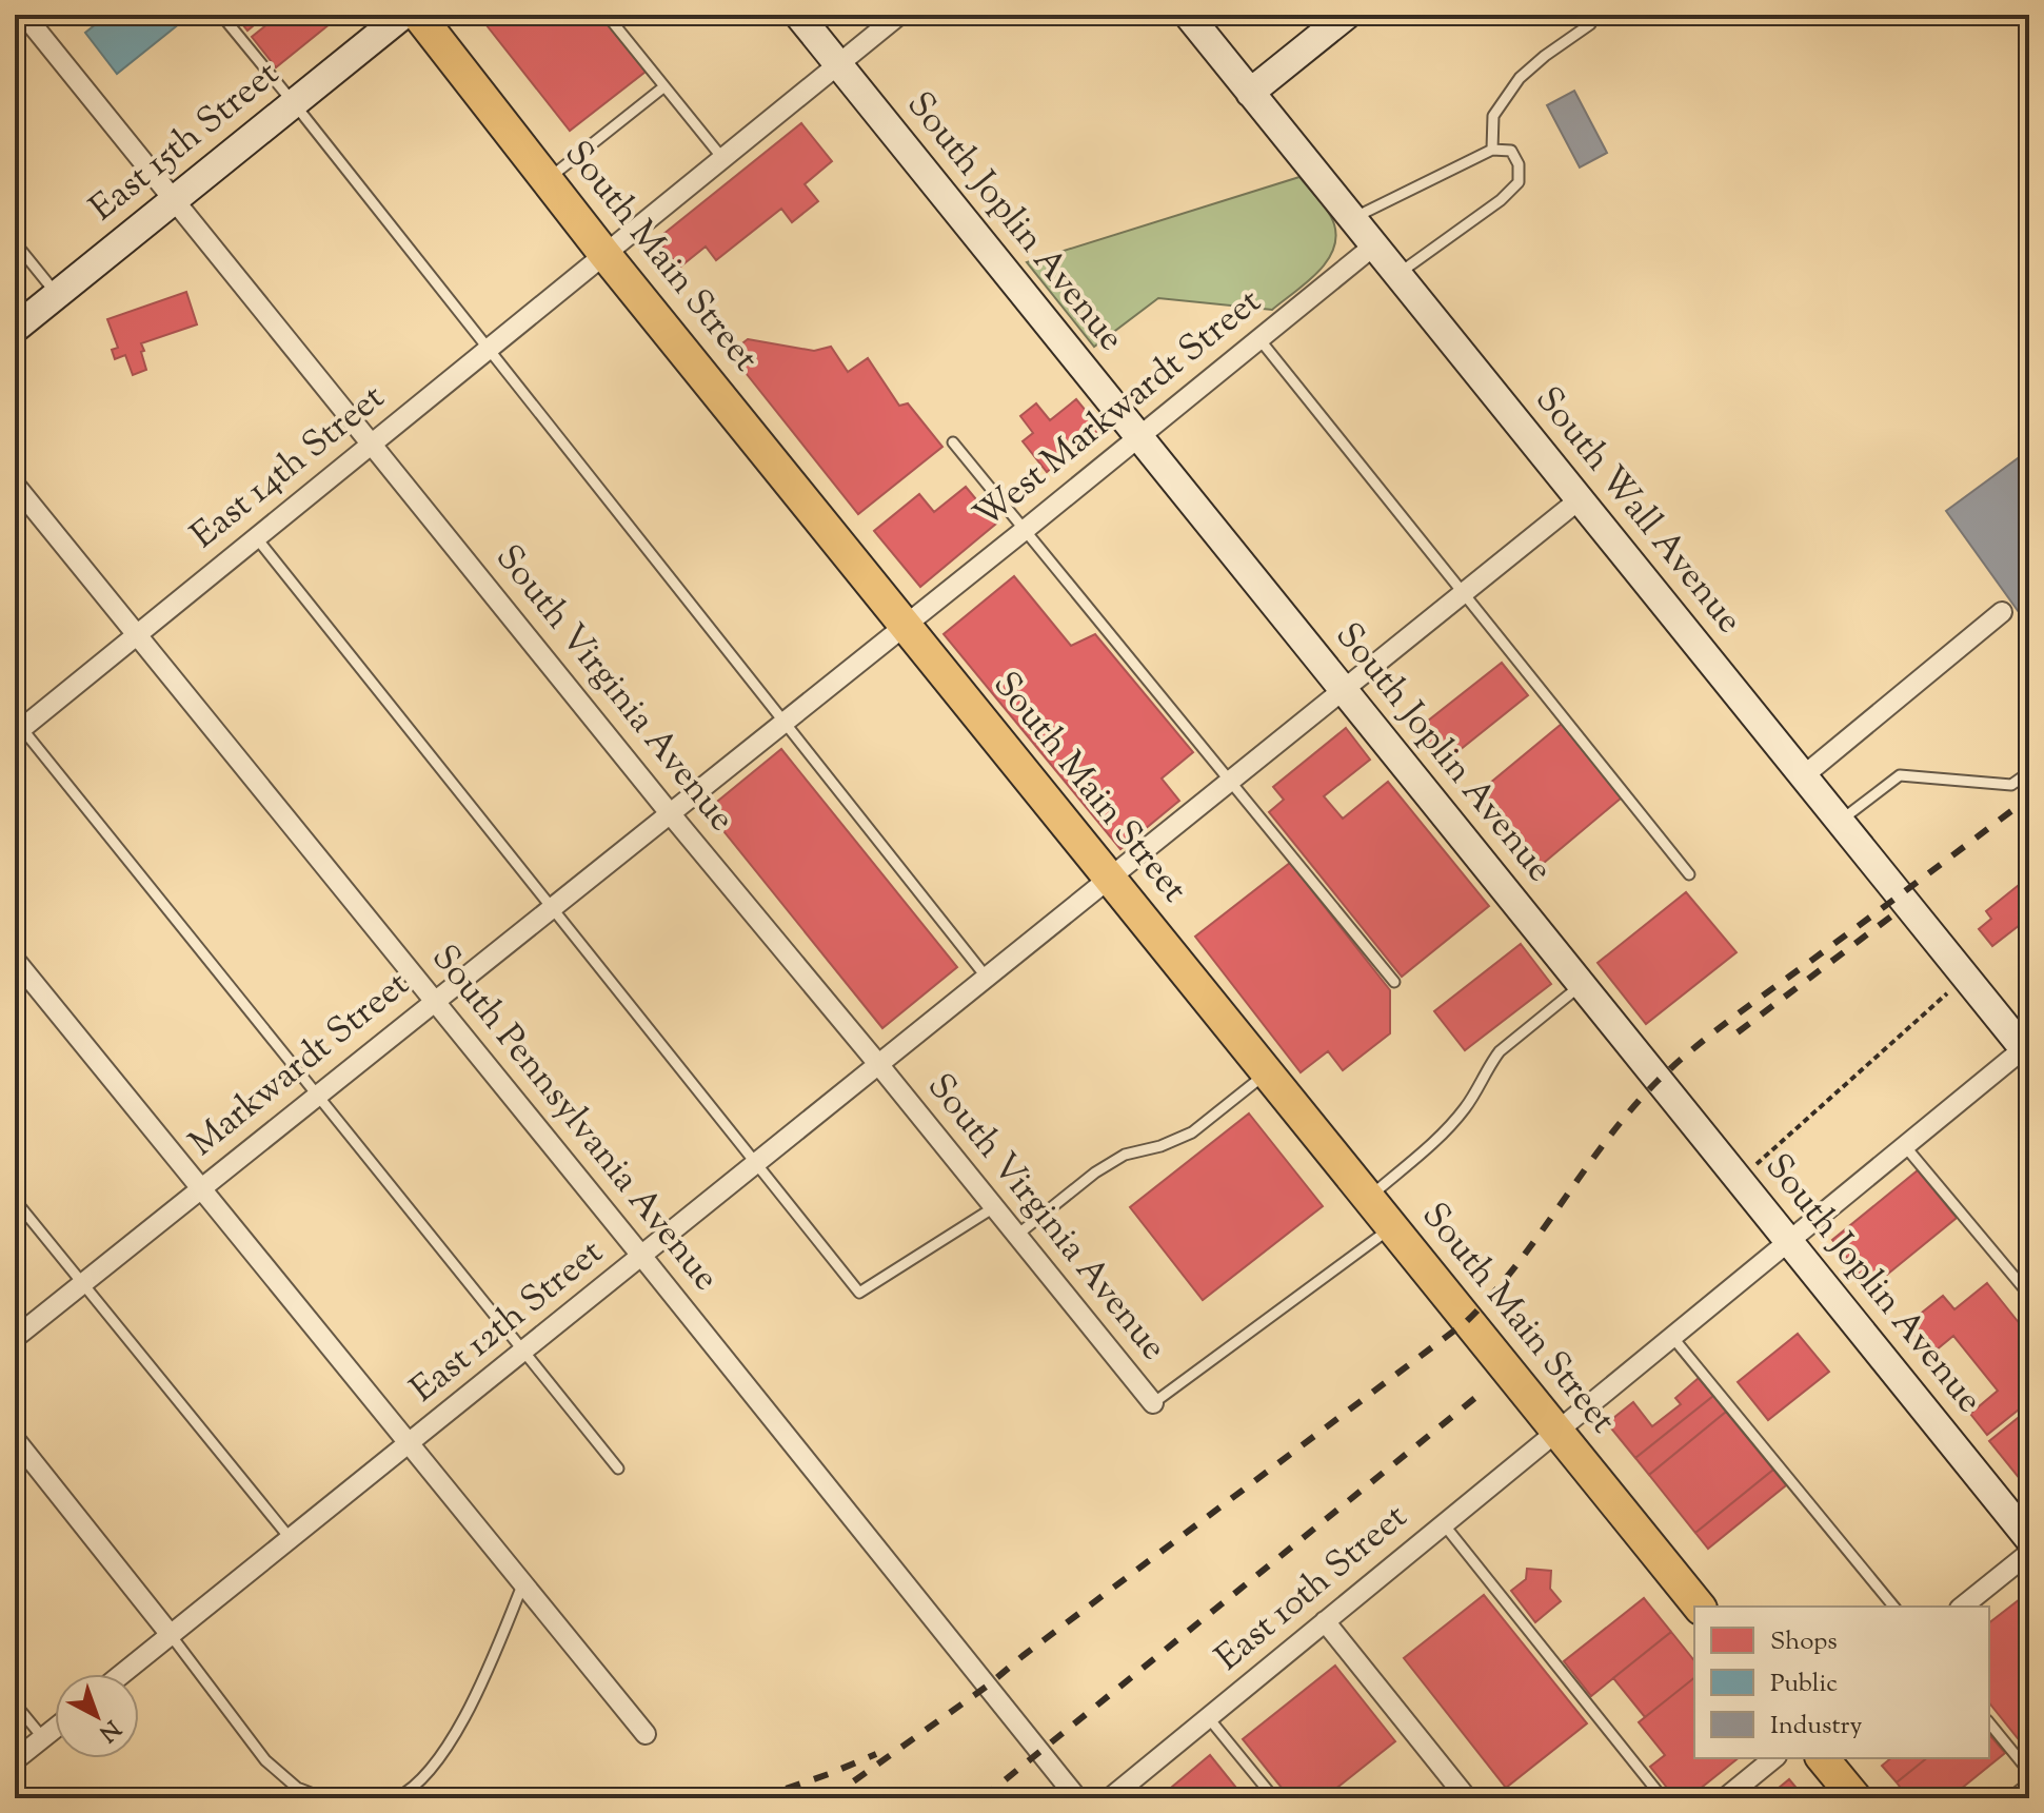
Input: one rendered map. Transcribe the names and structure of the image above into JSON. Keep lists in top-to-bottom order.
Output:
{
  "streets": {
    "main road": ["South Main Street"],
    "street": [
      "East 15th Street",
      "South Joplin Avenue",
      "West Markwardt Street",
      "East 14th Street",
      "South Wall Avenue",
      "South Virginia Avenue",
      "Markwardt Street",
      "South Pennsylvania Avenue",
      "East 12th Street",
      "East 10th Street"
    ]
  },
  "crossings": [
    ["East 15th Street", "South Virginia Avenue"],
    ["South Joplin Avenue", "West Markwardt Street"],
    ["South Joplin Avenue", "East 14th Street"],
    ["South Joplin Avenue", "East 12th Street"],
    ["South Joplin Avenue", "East 10th Street"],
    ["South Main Street", "West Markwardt Street"],
    ["South Main Street", "East 14th Street"],
    ["South Main Street", "Markwardt Street"],
    ["South Main Street", "East 12th Street"],
    ["South Main Street", "East 10th Street"],
    ["West Markwardt Street", "South Wall Avenue"],
    ["West Markwardt Street", "Markwardt Street"],
    ["East 14th Street", "South Virginia Avenue"],
    ["East 14th Street", "South Pennsylvania Avenue"],
    ["South Wall Avenue", "East 12th Street"],
    ["South Wall Avenue", "East 10th Street"],
    ["South Virginia Avenue", "Markwardt Street"],
    ["South Virginia Avenue", "East 12th Street"],
    ["Markwardt Street", "South Pennsylvania Avenue"],
    ["South Pennsylvania Avenue", "East 12th Street"]
  ],
  "legend": ["Shops", "Public", "Industry"],
  "north": "bottom right"
}
